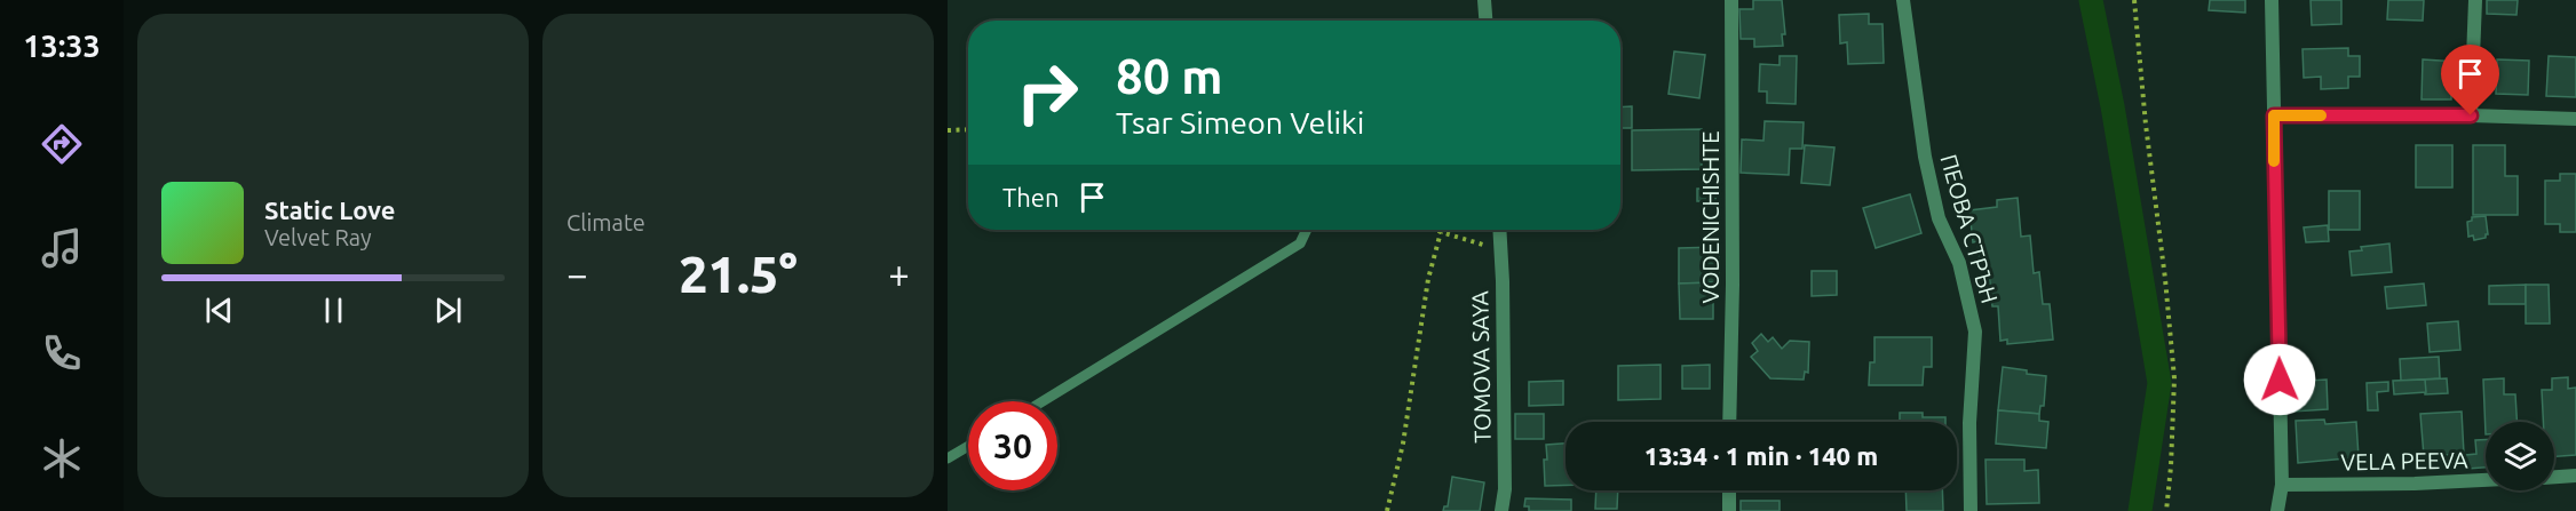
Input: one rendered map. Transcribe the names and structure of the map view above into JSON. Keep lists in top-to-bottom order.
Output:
{
  "streets": {
    "street": [
      "VODENICHISHTE",
      "ПЕОВА СТРЪН",
      "TOMOVA SAYA",
      "VELA PEEVA"
    ]
  },
  "page": {
    "tabs": "13:33",
    "tile": "Climate",
    "turn": ["80 m", "Tsar Simeon Veliki"],
    "then": "Then",
    "song": ["Static Love", "Velvet Ray"],
    "heat": ["−", "21.5°", "+"],
    "limit": "30",
    "trip": "13:34 · 1 min · 140 m"
  }
}
